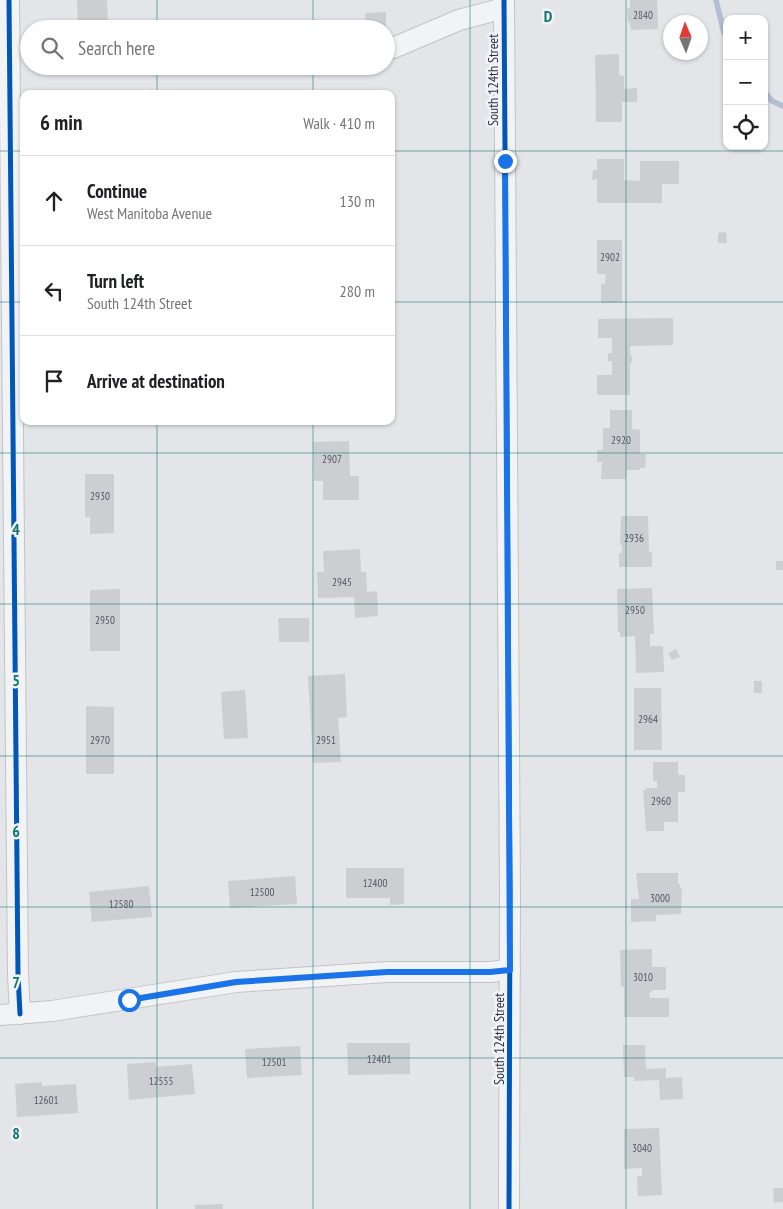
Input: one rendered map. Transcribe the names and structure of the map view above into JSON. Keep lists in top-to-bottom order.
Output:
{
  "streets": {
    "street": ["South 124th Street"]
  },
  "house_numbers": [
    "2840",
    "2902",
    "2920",
    "2907",
    "2930",
    "2936",
    "2945",
    "2950",
    "2950",
    "2964",
    "2970",
    "2951",
    "2960",
    "12400",
    "12500",
    "3000",
    "12580",
    "3010",
    "12401",
    "12501",
    "12555",
    "12601",
    "3040"
  ],
  "north": "top",
  "page": {
    "map_buttons": ["+", "−"],
    "search": "Search here",
    "heading": ["6 min", "Walk · 410 m"],
    "list": [
      ["Continue", "West Manitoba Avenue", "130 m"],
      ["Turn left", "South 124th Street", "280 m"],
      "Arrive at destination"
    ]
  },
  "grid": {
    "columns": ["D"],
    "rows": [
      "4",
      "5",
      "6",
      "7",
      "8"
    ]
  }
}
